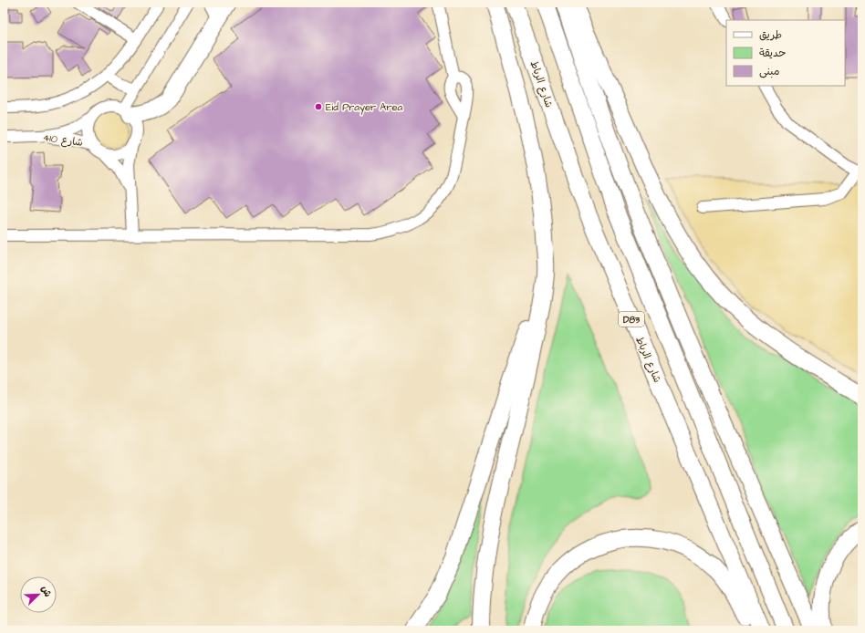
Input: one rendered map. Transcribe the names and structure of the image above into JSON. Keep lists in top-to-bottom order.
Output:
{
  "streets": {
    "highway": ["شارع الرباط", "D83"],
    "street": ["شارع 410"]
  },
  "places": ["Eid Prayer Area"],
  "legend": ["طريق", "حديقة", "مبنى"],
  "north": "top right"
}
